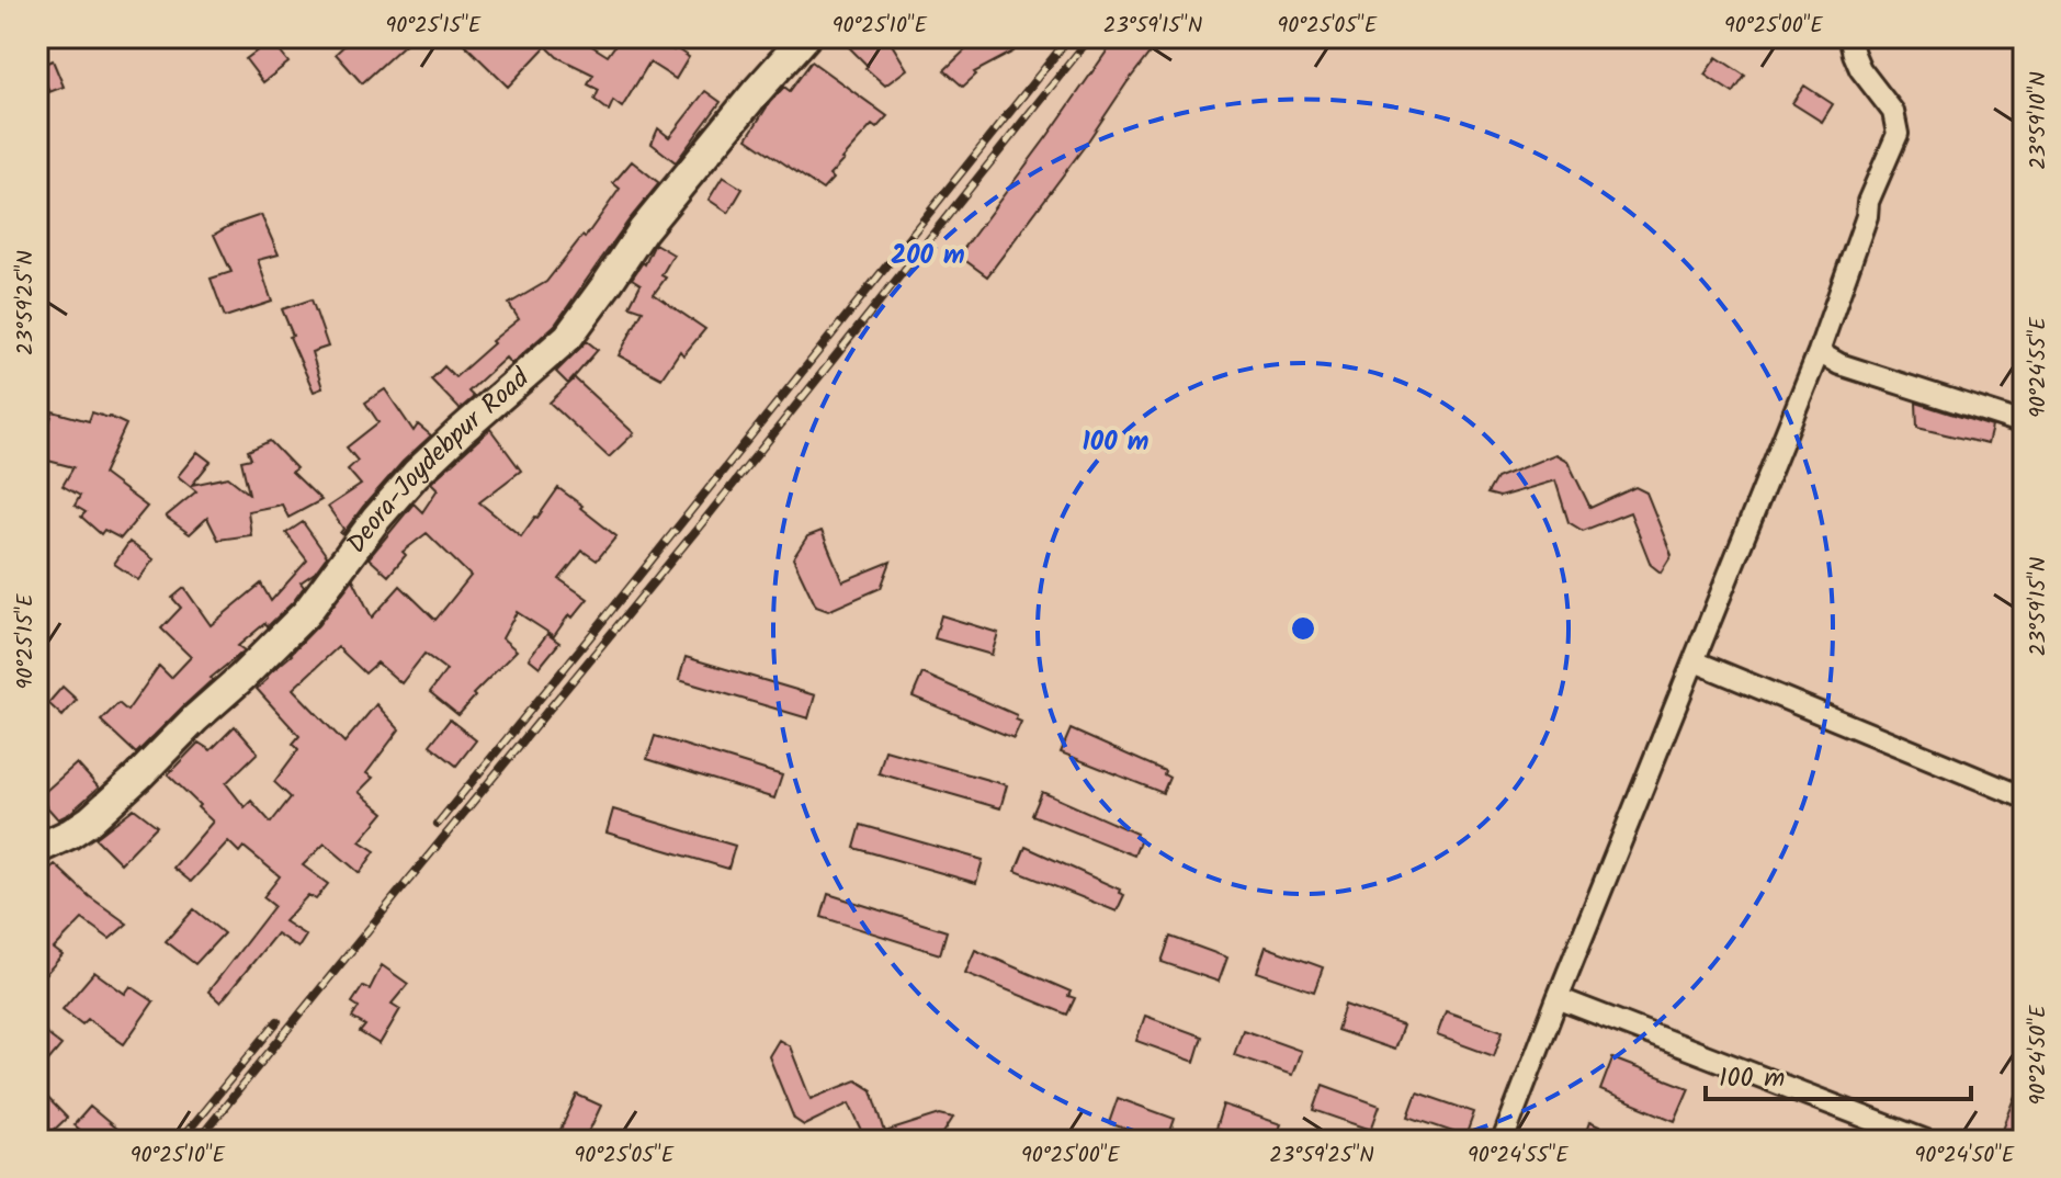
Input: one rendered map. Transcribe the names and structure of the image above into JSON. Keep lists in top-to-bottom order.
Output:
{
  "streets": {
    "street": ["Deora-Joydebpur Road"]
  },
  "scale_bar": "100 m",
  "coordinates": [
    "90°25'15\"E",
    "90°25'10\"E",
    "23°59'15\"N",
    "90°25'05\"E",
    "90°25'00\"E",
    "23°59'10\"N",
    "23°59'25\"N",
    "90°24'55\"E",
    "90°24'50\"E"
  ],
  "rings": ["200 m", "100 m"]
}
